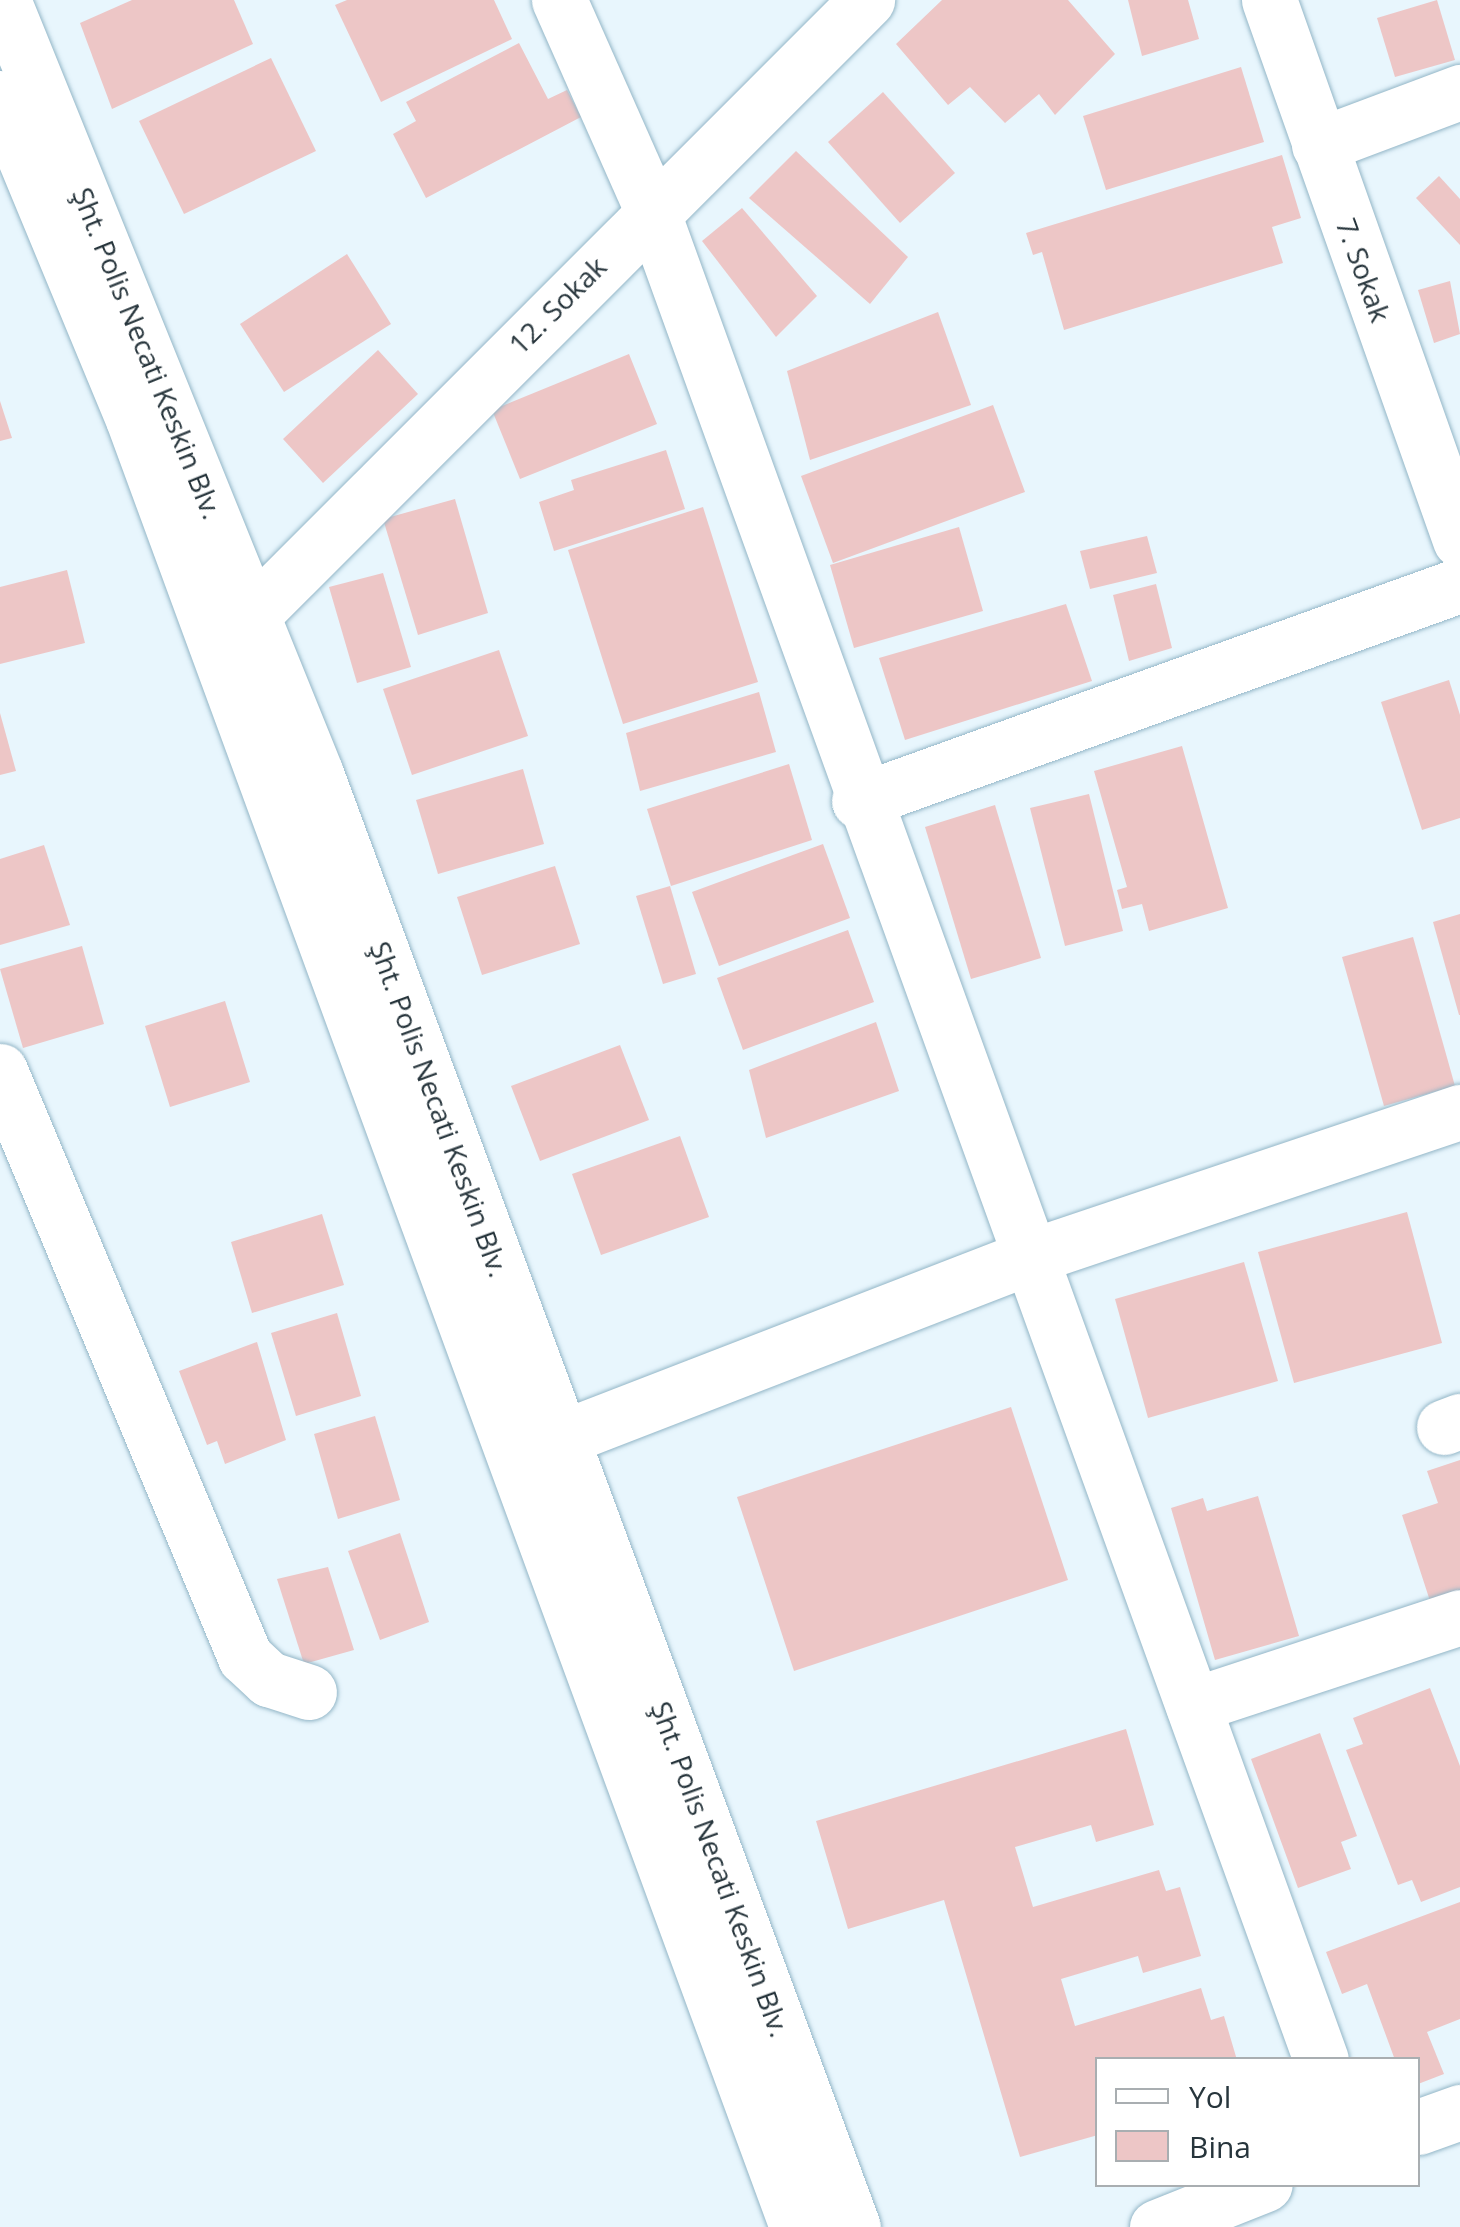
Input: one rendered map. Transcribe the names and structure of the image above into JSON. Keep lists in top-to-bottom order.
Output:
{
  "streets": {
    "street": ["7. Sokak", "12. Sokak", "Şht. Polis Necati Keskin Blv."]
  },
  "crossings": [
    ["12. Sokak", "Şht. Polis Necati Keskin Blv."]
  ],
  "legend": ["Yol", "Bina"]
}
